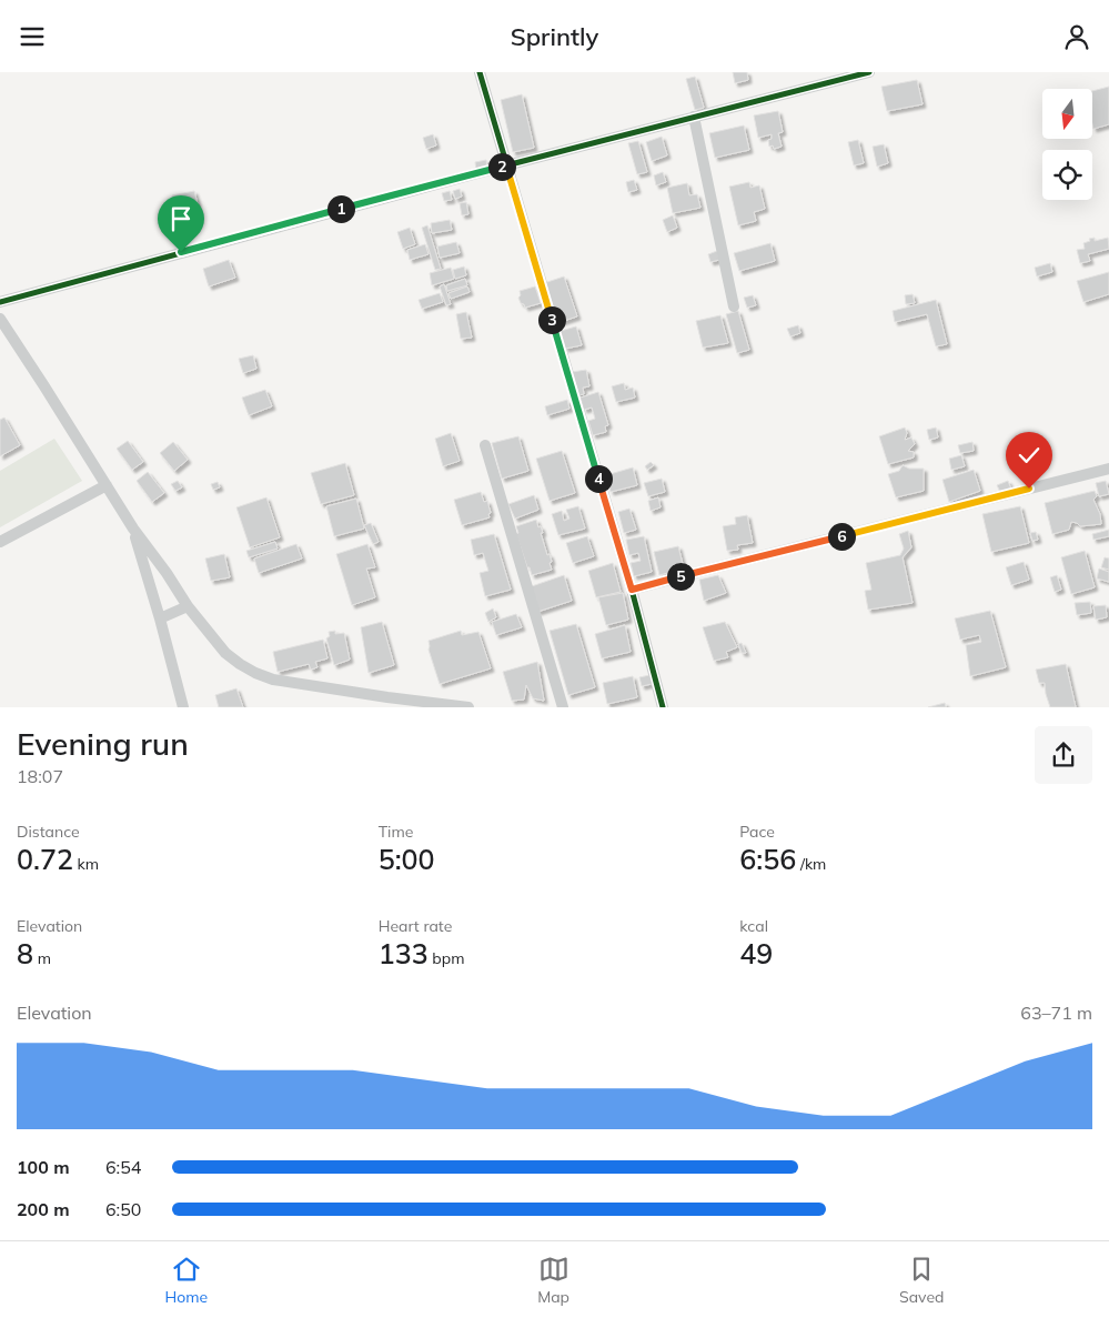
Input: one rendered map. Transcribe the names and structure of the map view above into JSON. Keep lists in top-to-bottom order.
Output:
{
  "north": "bottom",
  "page": {
    "header": "Sprintly",
    "pins": [
      "2",
      "1",
      "3",
      "4",
      "6",
      "5"
    ],
    "heading": ["Evening run", "18:07"],
    "stats": [
      ["Distance", "0.72 km"],
      ["Time", "5:00"],
      ["Pace", "6:56 /km"],
      ["Elevation", "8 m"],
      ["Heart rate", "133 bpm"],
      ["kcal", "49"]
    ],
    "chart": ["Elevation", "63–71 m"],
    "list": [
      {
        "name": "100 m",
        "note": "6:54"
      },
      {
        "name": "200 m",
        "note": "6:50"
      }
    ],
    "tabs": ["Home", "Map", "Saved"]
  }
}
